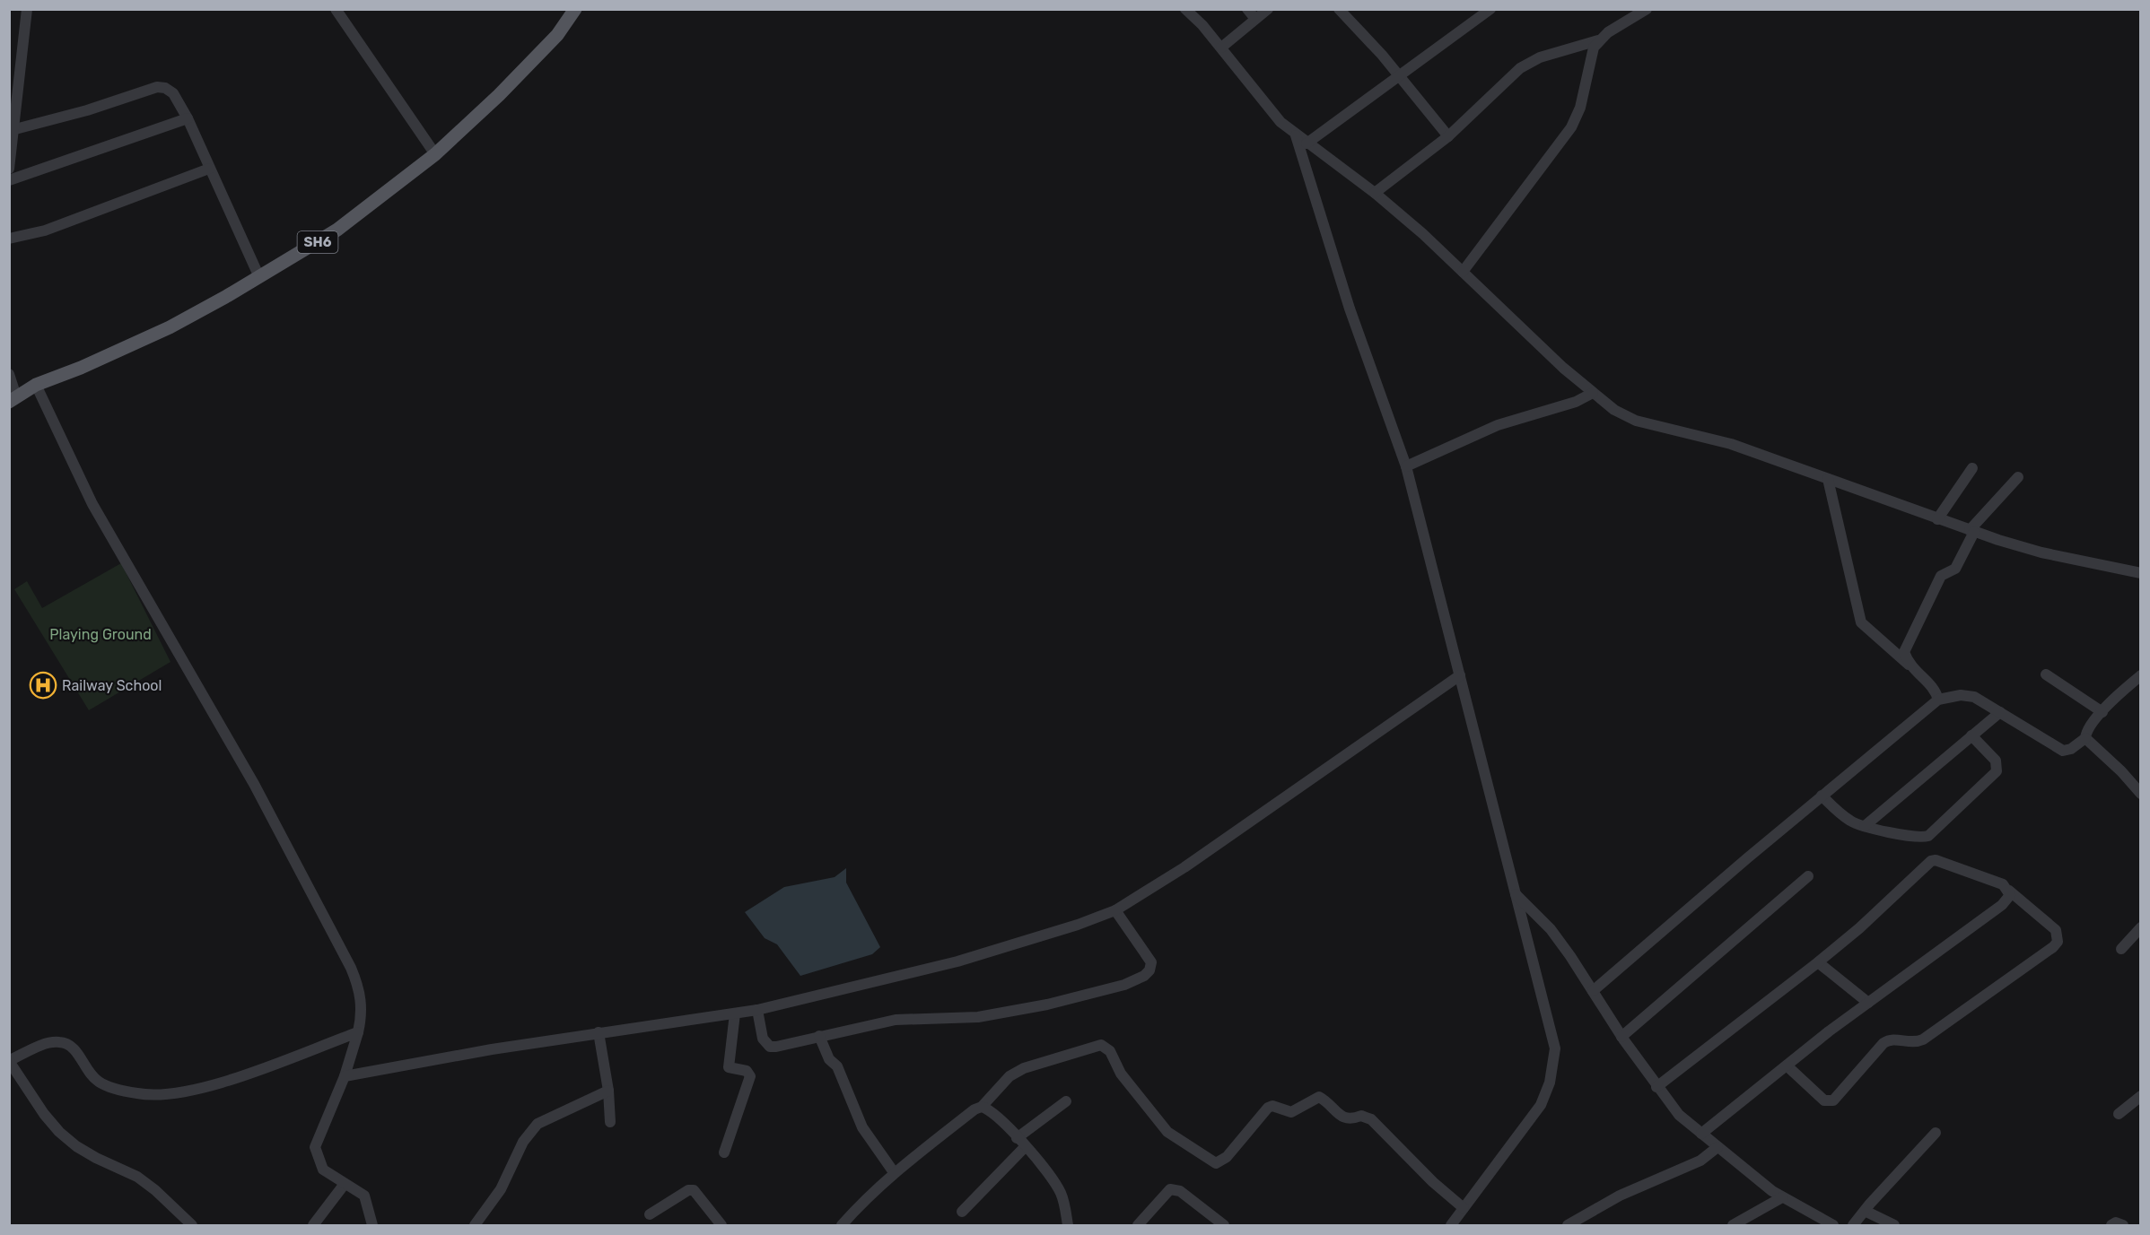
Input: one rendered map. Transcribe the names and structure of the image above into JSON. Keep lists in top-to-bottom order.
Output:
{
  "streets": {
    "main road": ["SH6"]
  },
  "parks": ["Playing Ground"],
  "places": {
    "hospital": ["Railway School"]
  }
}
